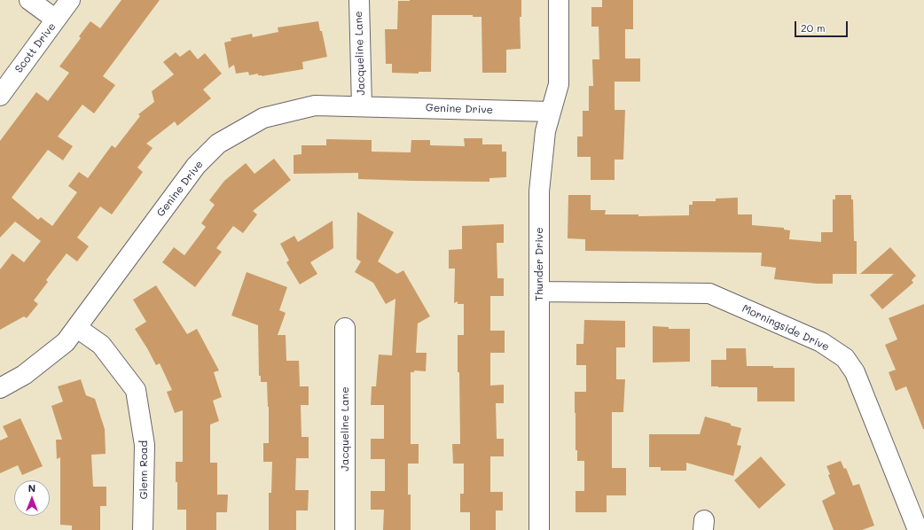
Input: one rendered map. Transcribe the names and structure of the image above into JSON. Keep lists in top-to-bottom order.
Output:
{
  "streets": {
    "street": [
      "Scott Drive",
      "Jacqueline Lane",
      "Genine Drive",
      "Thunder Drive",
      "Morningside Drive",
      "Glenn Road"
    ]
  },
  "crossings": [
    ["Jacqueline Lane", "Genine Drive"],
    ["Genine Drive", "Thunder Drive"],
    ["Genine Drive", "Glenn Road"],
    ["Thunder Drive", "Morningside Drive"]
  ],
  "scale_bar": "20 m",
  "north": "top"
}
